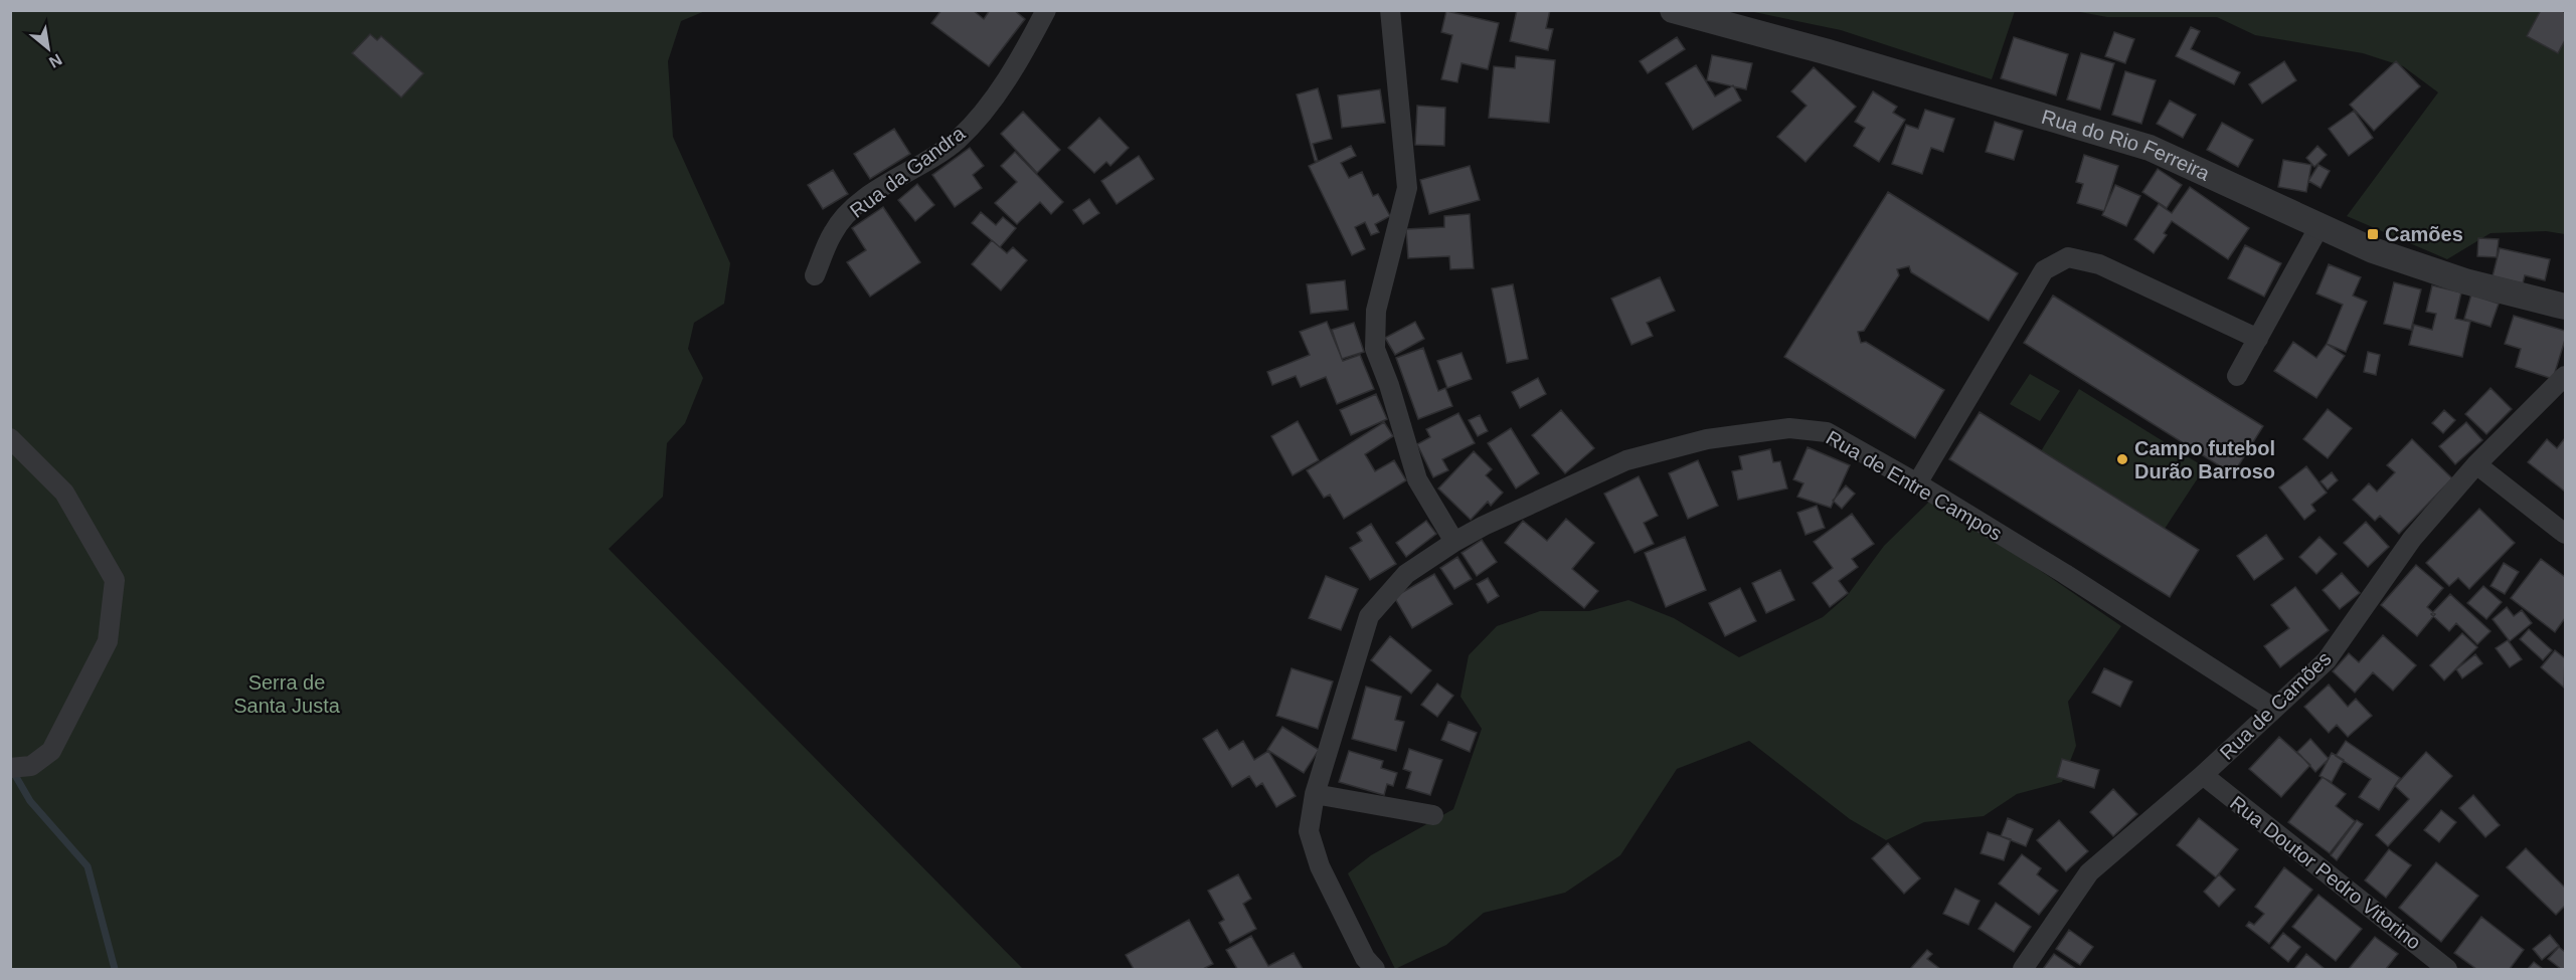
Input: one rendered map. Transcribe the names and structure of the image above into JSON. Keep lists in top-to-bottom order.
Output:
{
  "streets": {
    "street": [
      "Rua do Rio Ferreira",
      "Rua da Gandra",
      "Rua de Entre Campos",
      "Rua de Camões",
      "Rua Doutor Pedro Vitorino"
    ]
  },
  "crossings": [
    ["Rua de Entre Campos", "Rua de Camões"],
    ["Rua de Camões", "Rua Doutor Pedro Vitorino"]
  ],
  "parks": ["Serra de Santa Justa"],
  "places": {
    "transit": ["Camões"],
    "other": ["Campo futebol Durão Barroso"]
  },
  "north": "bottom right"
}
